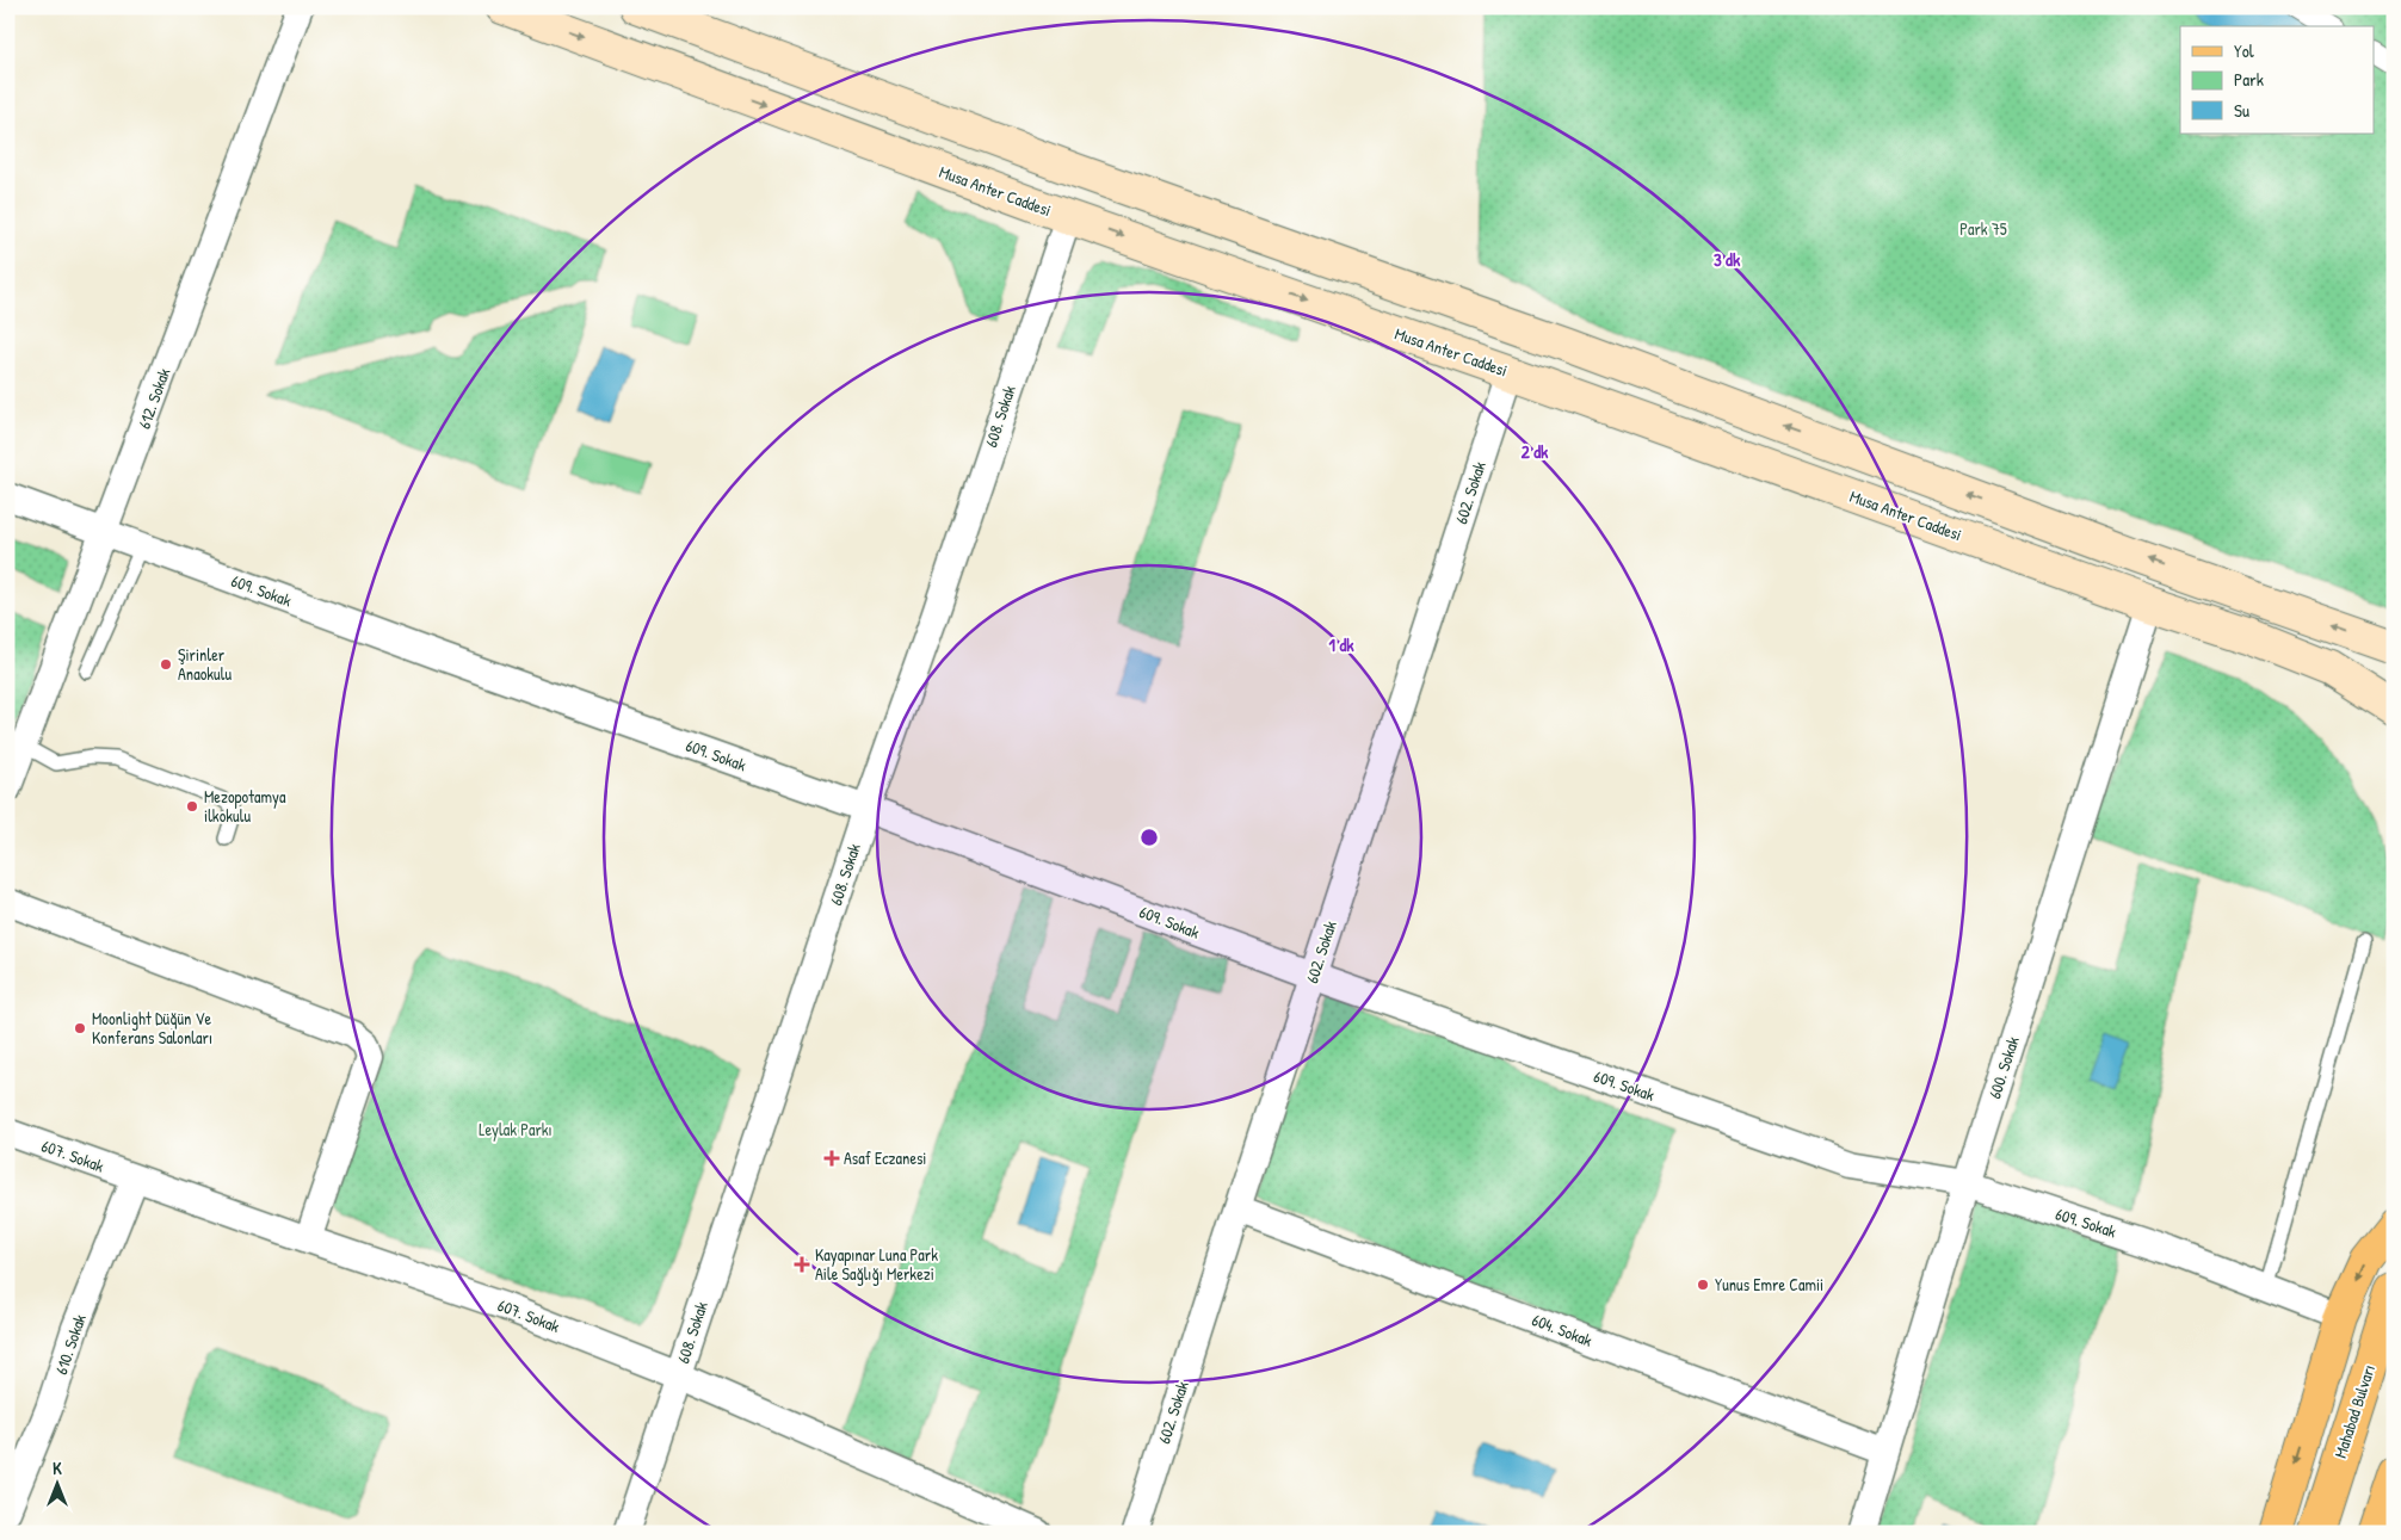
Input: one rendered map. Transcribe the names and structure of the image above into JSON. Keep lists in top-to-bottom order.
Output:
{
  "streets": {
    "main road": ["Musa Anter Caddesi", "Mahabad Bulvarı"],
    "street": [
      "612. Sokak",
      "608. Sokak",
      "602. Sokak",
      "609. Sokak",
      "600. Sokak",
      "607. Sokak",
      "604. Sokak",
      "610. Sokak"
    ]
  },
  "crossings": [
    ["Musa Anter Caddesi", "608. Sokak"],
    ["Musa Anter Caddesi", "602. Sokak"],
    ["Musa Anter Caddesi", "600. Sokak"],
    ["612. Sokak", "609. Sokak"],
    ["608. Sokak", "609. Sokak"],
    ["608. Sokak", "607. Sokak"],
    ["602. Sokak", "609. Sokak"],
    ["602. Sokak", "604. Sokak"],
    ["609. Sokak", "600. Sokak"],
    ["600. Sokak", "604. Sokak"],
    ["607. Sokak", "610. Sokak"]
  ],
  "parks": ["Park 75", "Leylak Parkı"],
  "places": {
    "other": [
      "Şirinler Anaokulu",
      "Mezopotamya ilkokulu",
      "Moonlight Düğün Ve Konferans Salonları",
      "Yunus Emre Camii"
    ],
    "health": ["Asaf Eczanesi", "Kayapınar Luna Park Aile Sağlığı Merkezi"]
  },
  "legend": ["Yol", "Park", "Su"],
  "north": "top",
  "rings": ["3 dk", "2 dk", "1 dk"]
}
